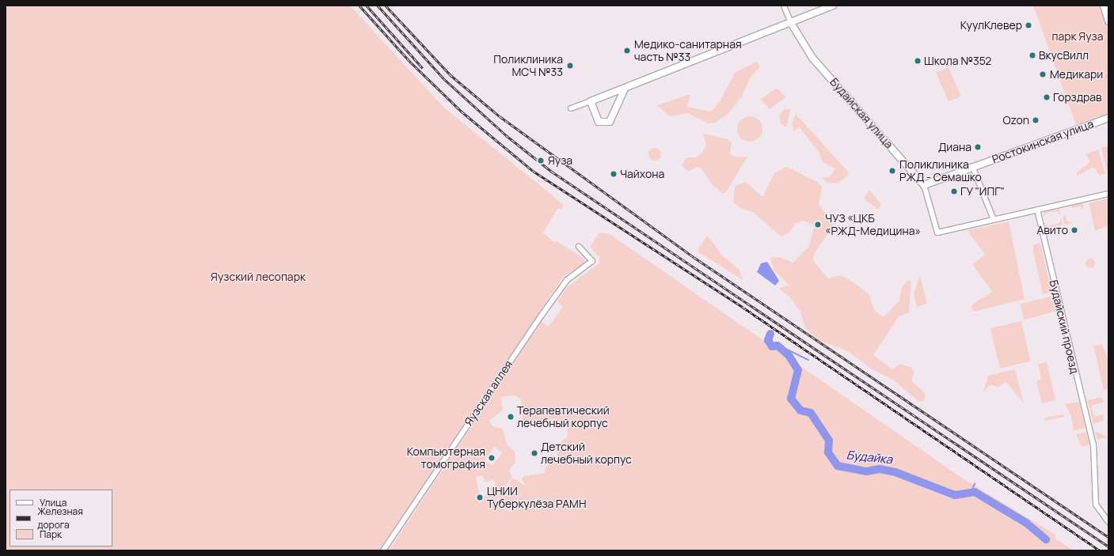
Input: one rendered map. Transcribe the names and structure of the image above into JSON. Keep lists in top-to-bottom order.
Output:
{
  "streets": {
    "street": [
      "Будайская улица",
      "Ростокинская улица",
      "Будайский проезд",
      "Яузская аллея"
    ]
  },
  "crossings": [
    ["Будайская улица", "Ростокинская улица"],
    ["Будайская улица", "Будайский проезд"]
  ],
  "water": ["Будайка"],
  "parks": ["парк Яуза", "Яузский лесопарк"],
  "places": [
    "КуулКлевер",
    "Медико-санитарная часть №33",
    "ВкусВилл",
    "Школа №352",
    "Поликлиника МСЧ №33",
    "Медикари",
    "Горздрав",
    "Ozon",
    "Диана",
    "Яуза",
    "Поликлиника РЖД - Семашко",
    "Чайхона",
    "ГУ \"ИПГ\"",
    "ЧУЗ «ЦКБ «РЖД-Медицина»",
    "Авито",
    "Терапевтический лечебный корпус",
    "Детский лечебный корпус",
    "Компьютерная томография",
    "ЦНИИ Туберкулёза РАМН"
  ],
  "legend": ["Улица", "Железная дорога", "Парк"]
}
